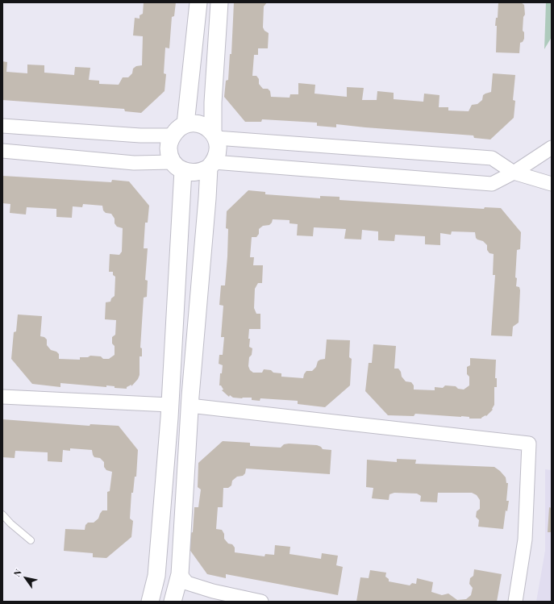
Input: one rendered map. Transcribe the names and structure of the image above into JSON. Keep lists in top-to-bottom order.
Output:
{
  "north": "top left"
}
